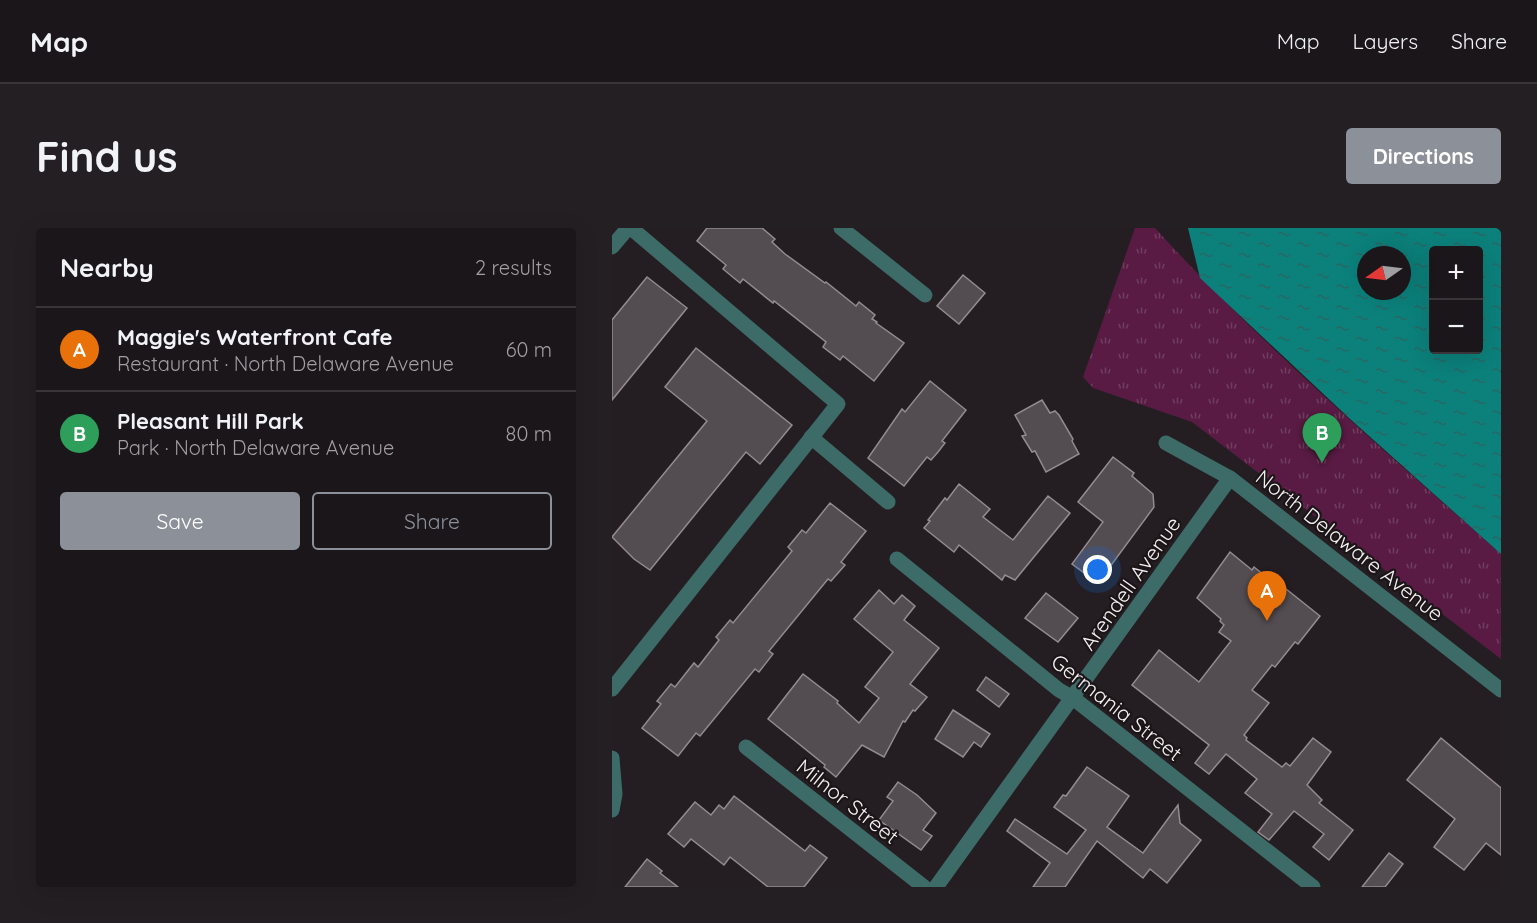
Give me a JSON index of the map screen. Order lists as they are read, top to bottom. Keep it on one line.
{"streets":{"street":["North Delaware Avenue","Arendell Avenue","Germania Street","Milnor Street"]},"crossings":[["North Delaware Avenue","Arendell Avenue"],["Arendell Avenue","Germania Street"]],"north":"left","page":{"header":"Map","nav":["Map","Layers","Share"],"buttons":["Directions",["Save","Share"]],"title":"Find us","heading":["Nearby","2 results"],"map_buttons":["+","−"],"list":[{"mark":"A","name":"Maggie's Waterfront Cafe","note":"Restaurant · North Delaware Avenue","value":"60 m"},{"mark":"B","name":"Pleasant Hill Park","note":"Park · North Delaware Avenue","value":"80 m"}],"pins":["B","A"]}}
